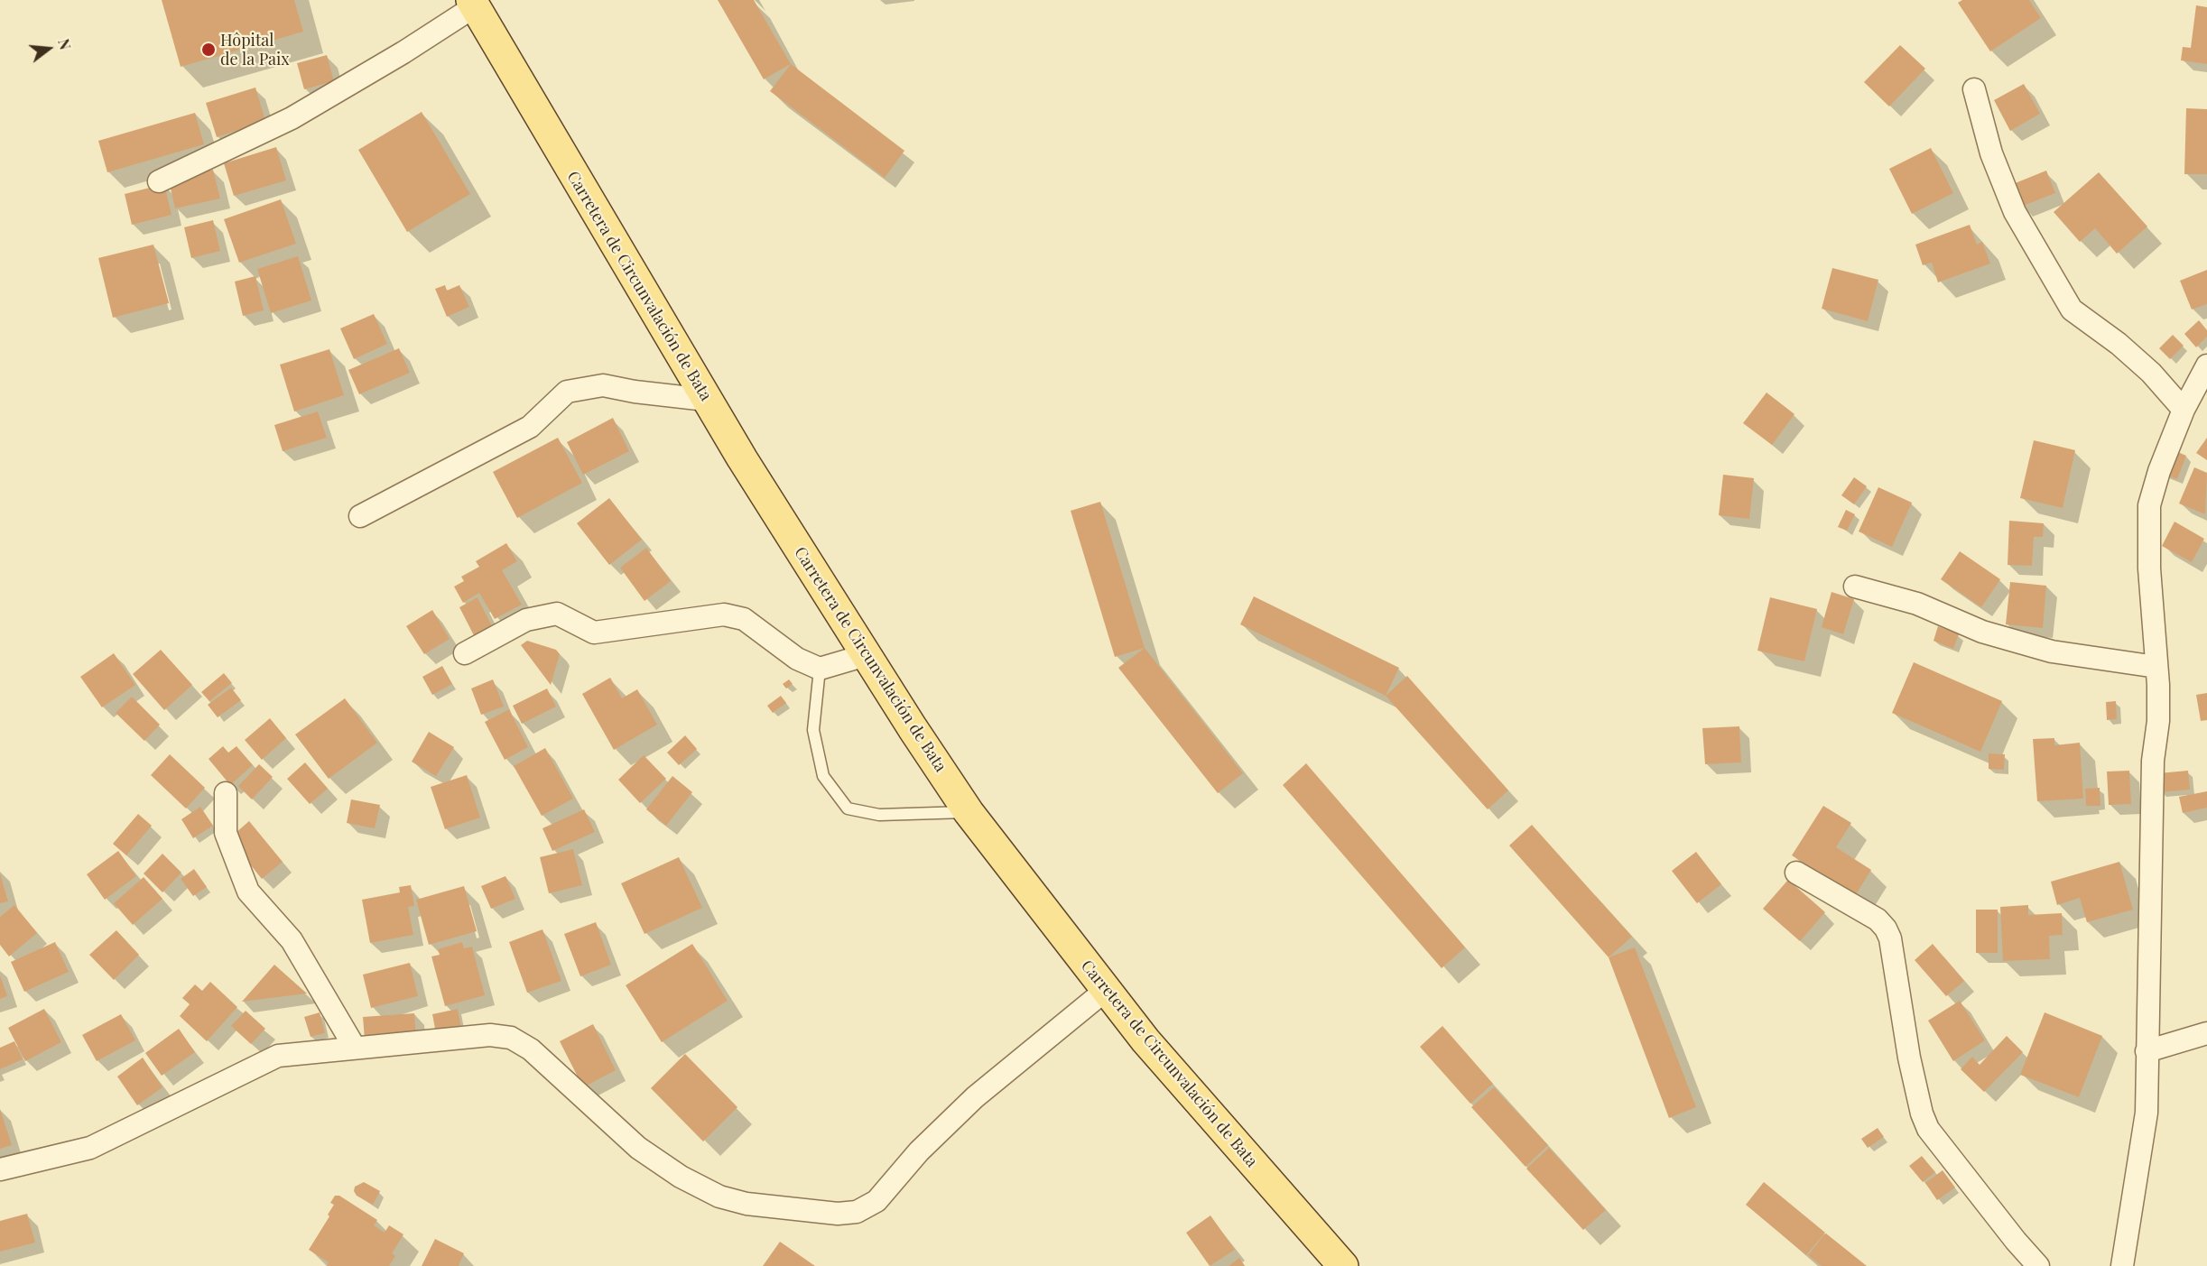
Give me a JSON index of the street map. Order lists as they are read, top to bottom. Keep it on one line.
{"streets":{"main road":["Carretera de Circunvalación de Bata"]},"places":["Hôpital de la Paix"],"north":"right"}
